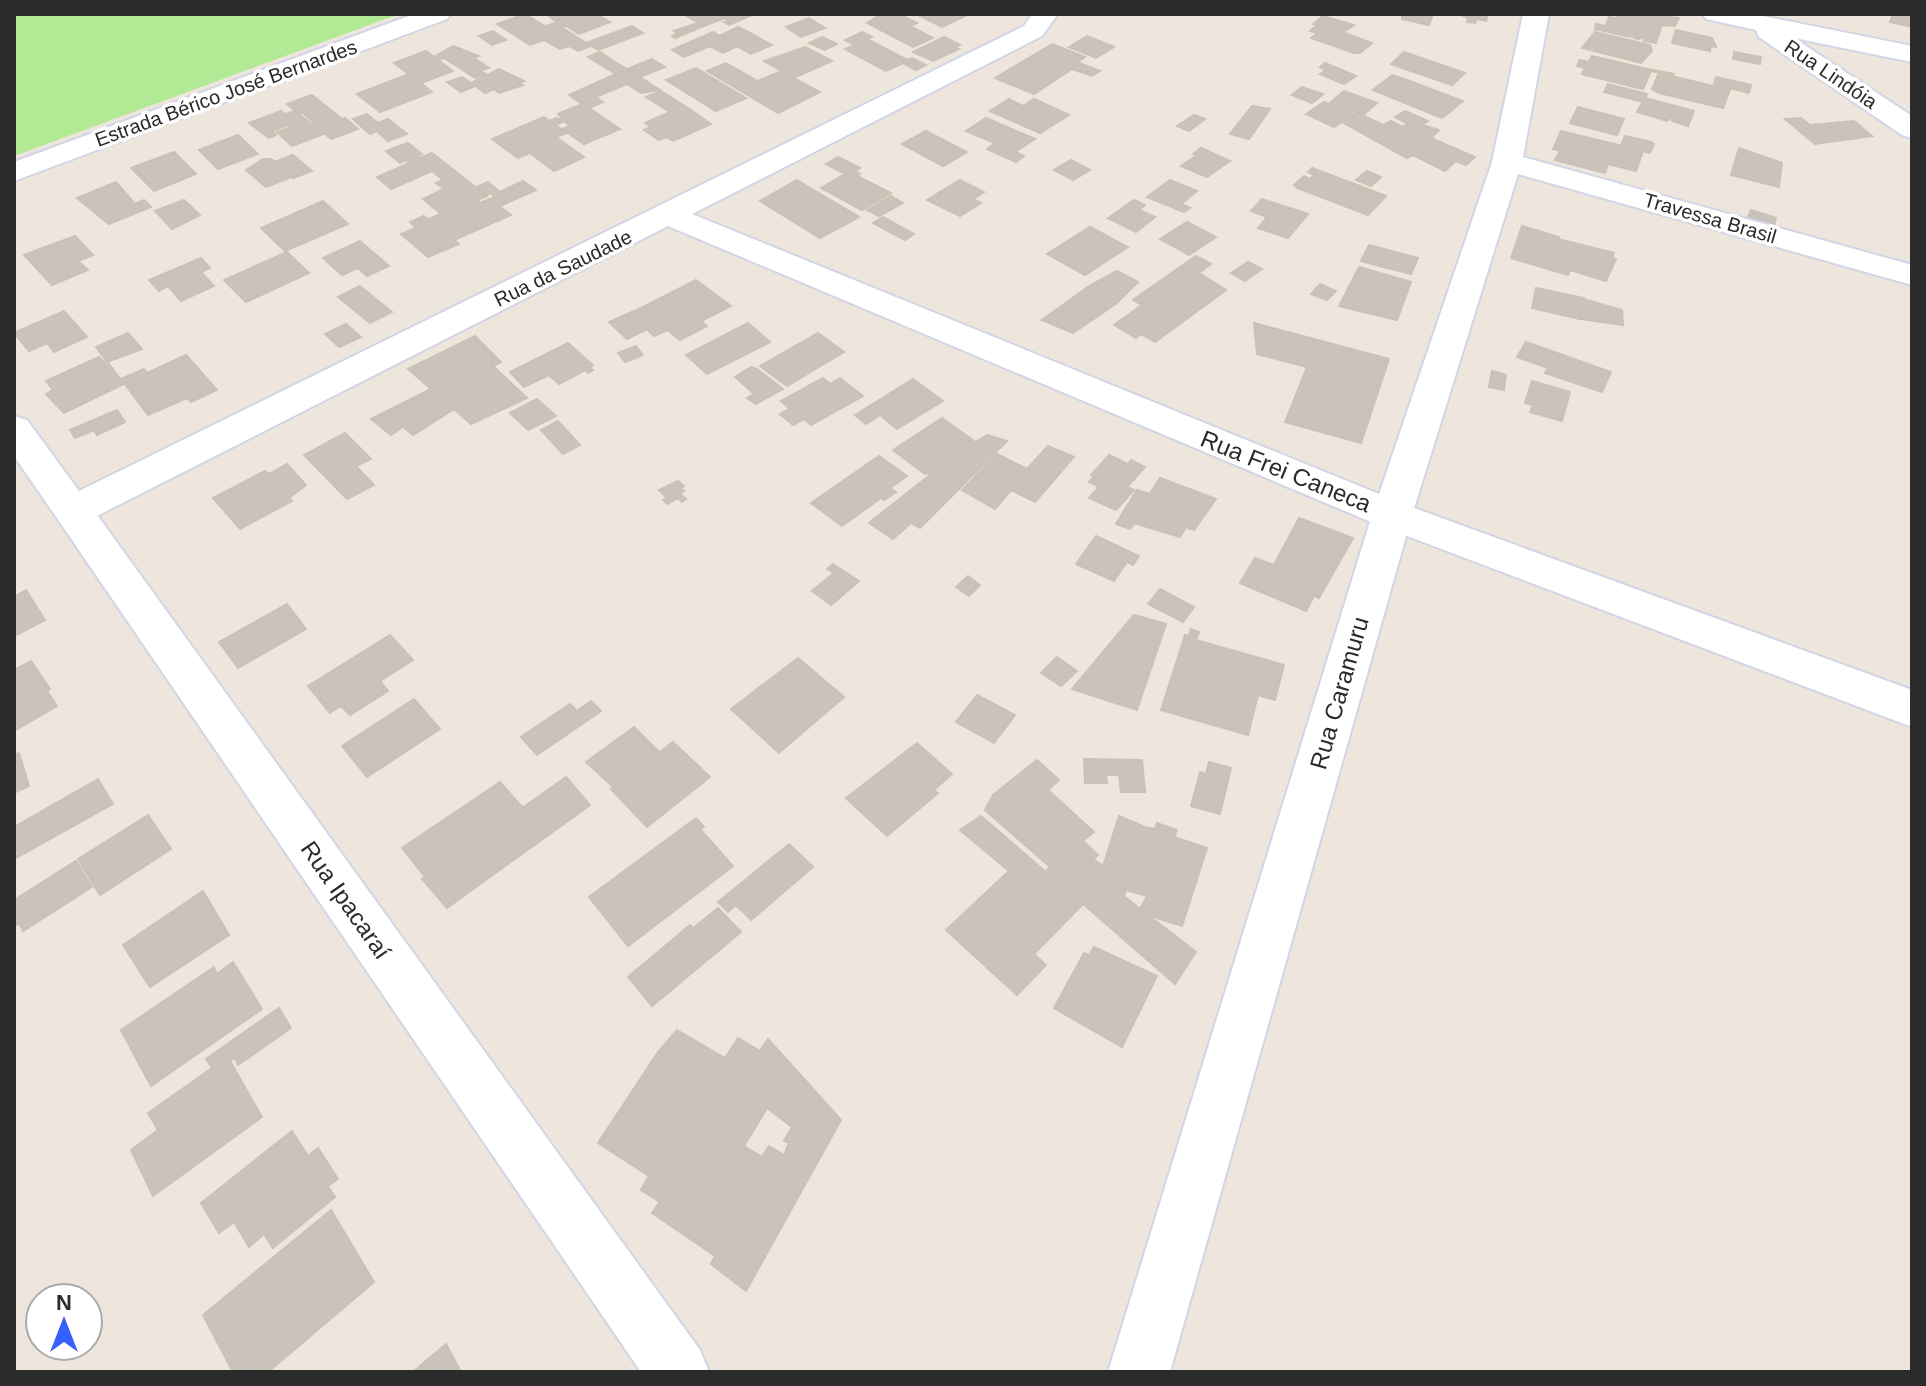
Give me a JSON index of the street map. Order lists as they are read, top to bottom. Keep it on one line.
{"streets":{"street":["Rua Lindóia","Estrada Bérico José Bernardes","Travessa Brasil","Rua da Saudade","Rua Frei Caneca","Rua Caramuru","Rua Ipacaraí"]},"crossings":[["Travessa Brasil","Rua Caramuru"],["Rua da Saudade","Rua Frei Caneca"],["Rua da Saudade","Rua Ipacaraí"],["Rua Frei Caneca","Rua Caramuru"]],"north":"top"}
